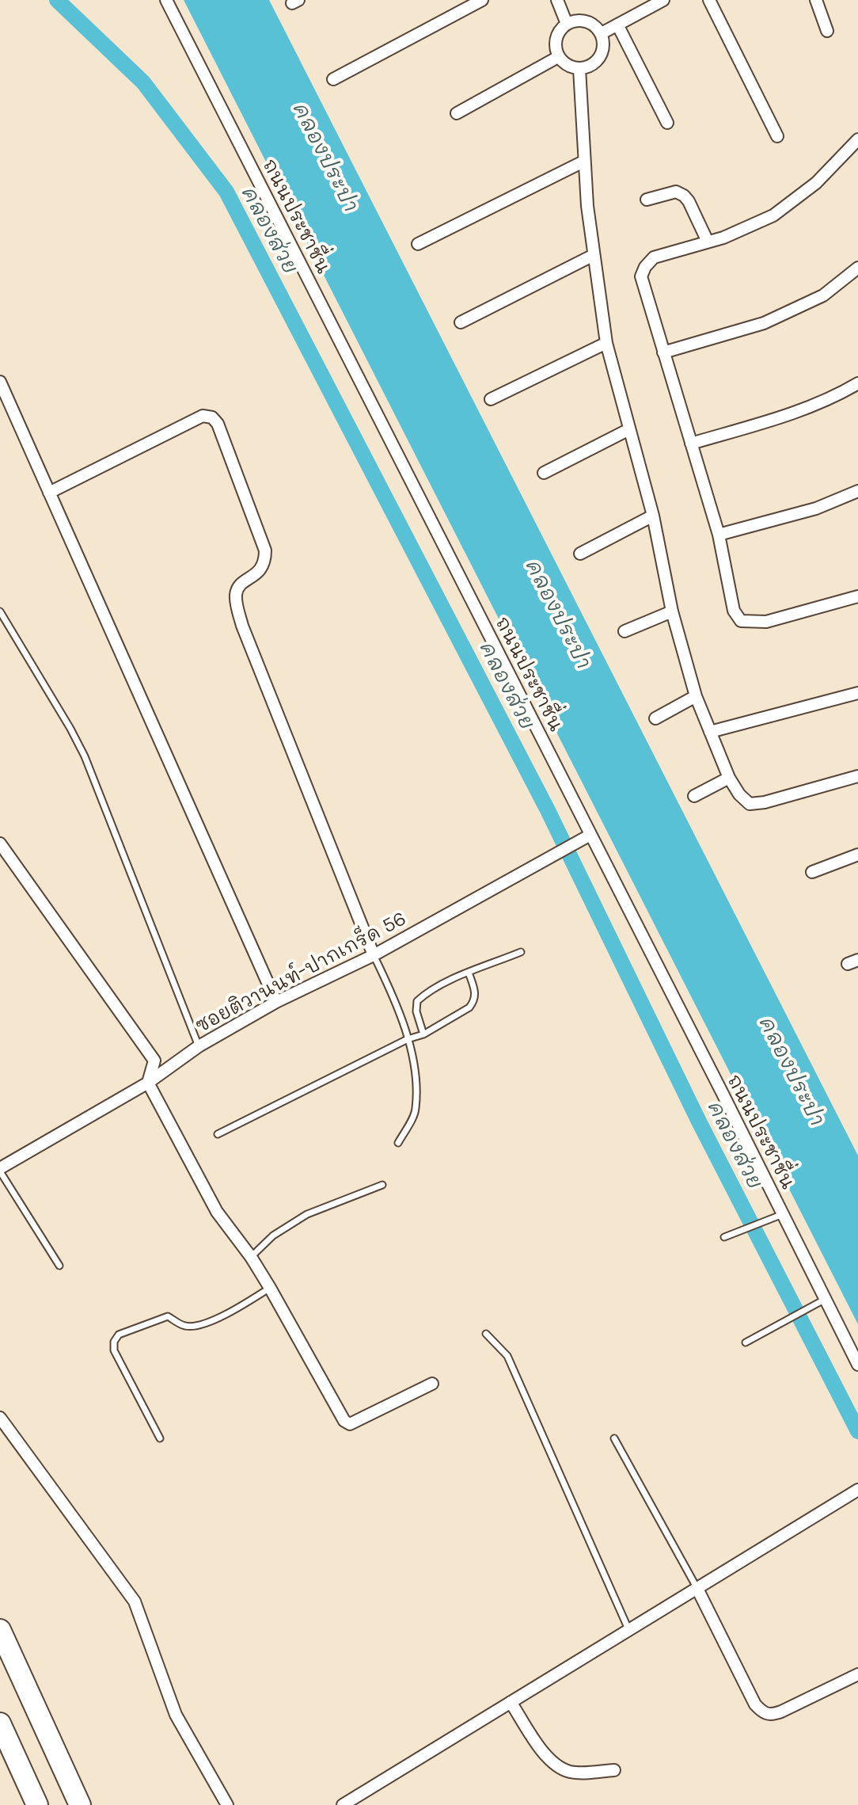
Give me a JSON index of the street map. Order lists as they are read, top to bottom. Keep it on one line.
{"streets":{"street":["ถนนประชาชื่น","ซอยติวานนท์-ปากเกร็ด 56"]},"crossings":[["ถนนประชาชื่น","ซอยติวานนท์-ปากเกร็ด 56"]],"water":["คลองประปา","คลองส่วย"]}
